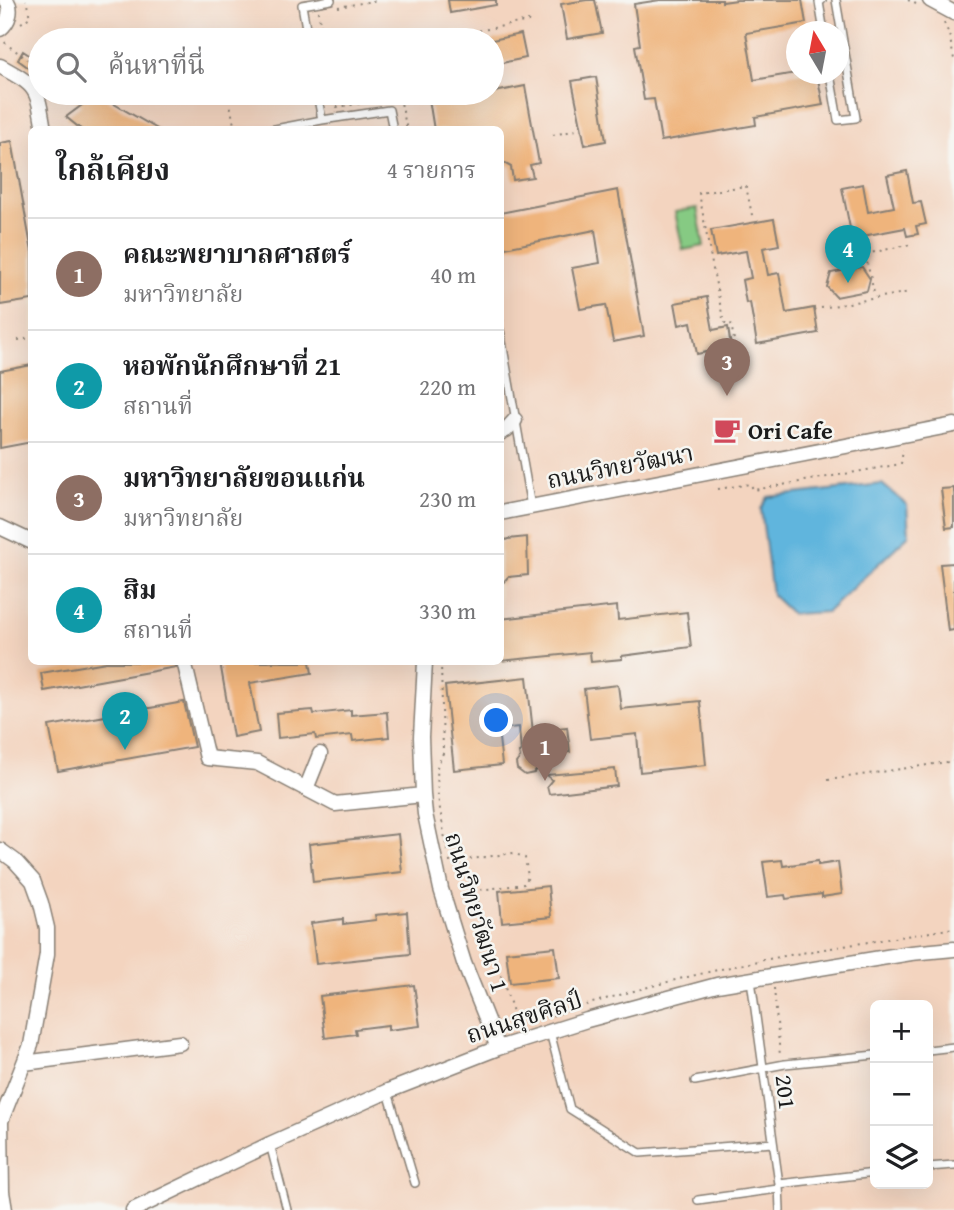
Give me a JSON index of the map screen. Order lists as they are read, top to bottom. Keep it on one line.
{"streets":{"street":["ถนนวิทยวัฒนา","ถนนวิทยวัฒนา 1","ถนนสุขศิลป์"],"lane":["201"]},"crossings":[["ถนนวิทยวัฒนา 1","ถนนสุขศิลป์"],["ถนนสุขศิลป์","201"]],"places":{"cafe":["Ori Cafe"]},"north":"top","page":{"search":"ค้นหาที่นี่","heading":["ใกล้เคียง","4 รายการ"],"list":[{"mark":"1","name":"คณะพยาบาลศาสตร์","note":"มหาวิทยาลัย","value":"40 m"},{"mark":"2","name":"หอพักนักศึกษาที่ 21","note":"สถานที่","value":"220 m"},{"mark":"3","name":"มหาวิทยาลัยขอนแก่น","note":"มหาวิทยาลัย","value":"230 m"},{"mark":"4","name":"สิม","note":"สถานที่","value":"330 m"}],"pins":["4","3","2","1"],"map_buttons":["+","−"]}}
